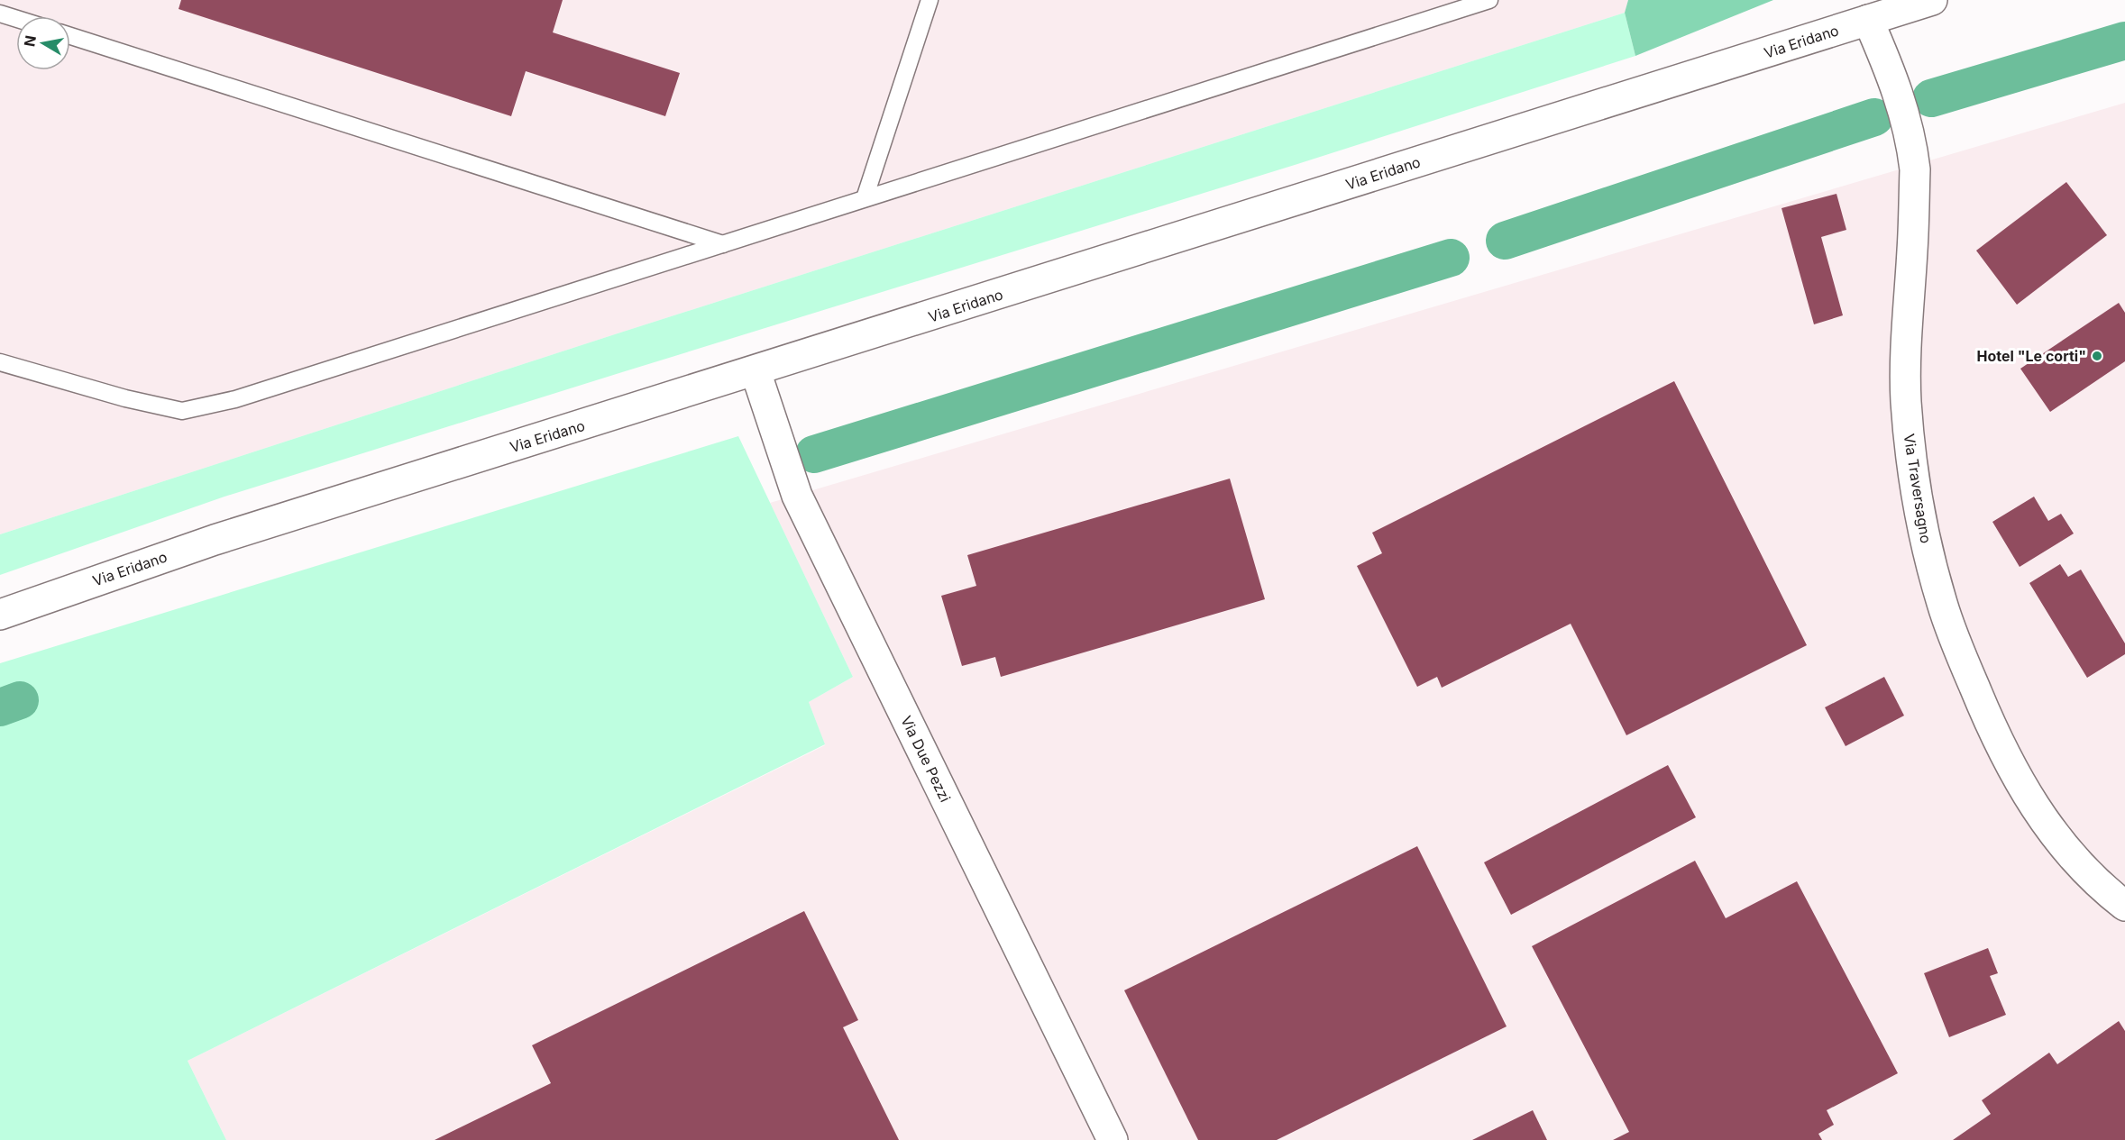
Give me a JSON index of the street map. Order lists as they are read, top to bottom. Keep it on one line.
{"streets":{"main road":["Via Eridano","Via Traversagno","Via Due Pezzi"]},"crossings":[["Via Eridano","Via Traversagno"],["Via Eridano","Via Due Pezzi"]],"places":["Hotel \"Le corti\""],"north":"left"}
